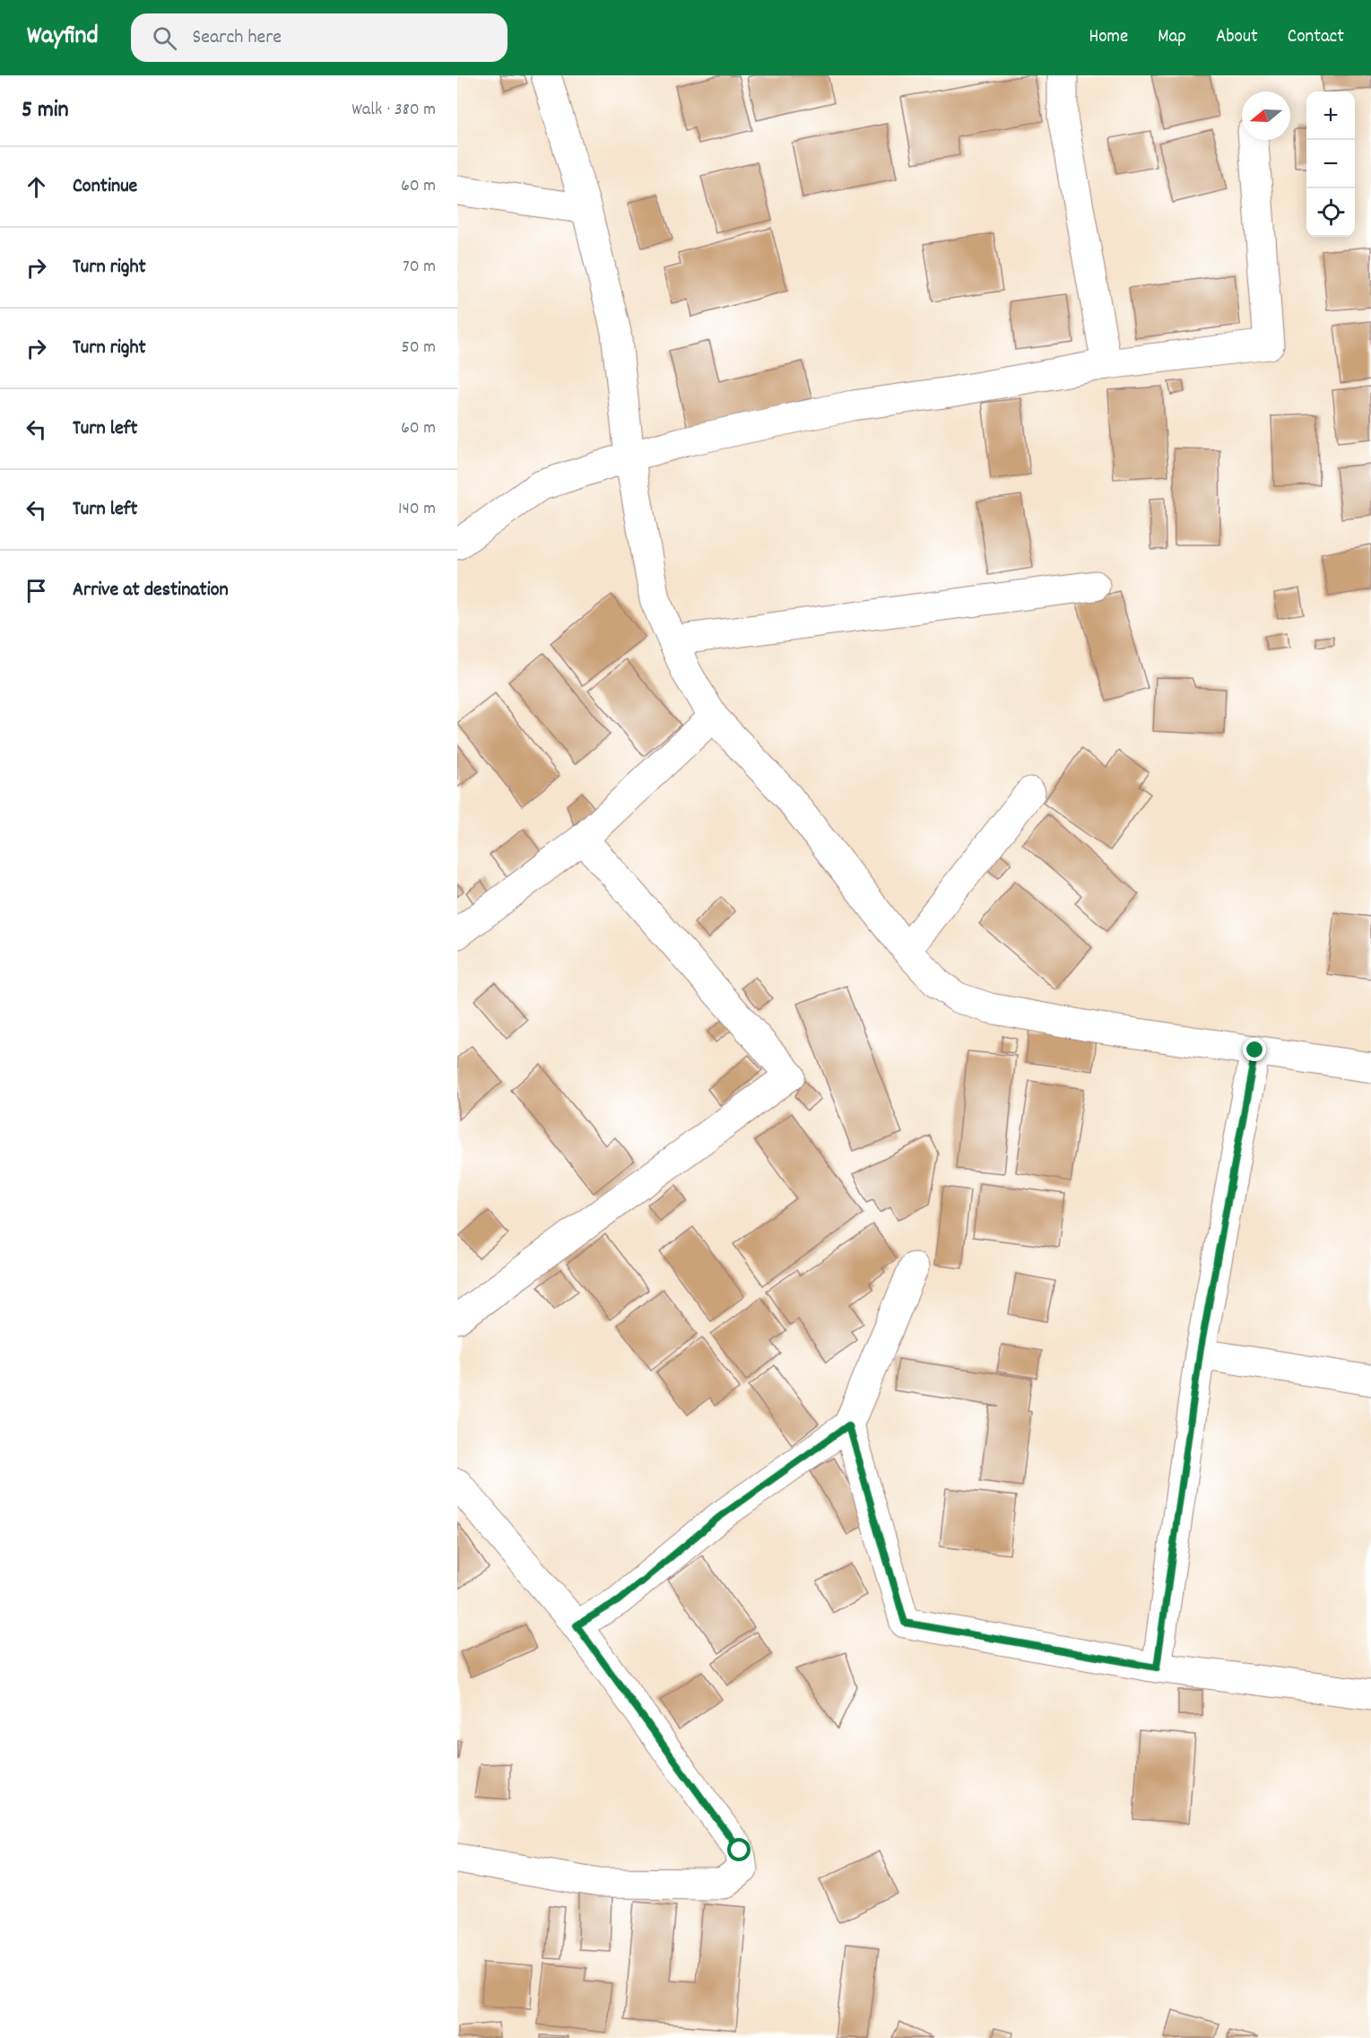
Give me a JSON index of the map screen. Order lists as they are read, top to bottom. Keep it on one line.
{"north":"left","page":{"header":"Wayfind","search":"Search here","nav":["Home","Map","About","Contact"],"heading":["5 min","Walk · 380 m"],"map_buttons":["+","−"],"list":[["Continue","60 m"],["Turn right","70 m"],["Turn right","50 m"],["Turn left","60 m"],["Turn left","140 m"],"Arrive at destination"]}}
